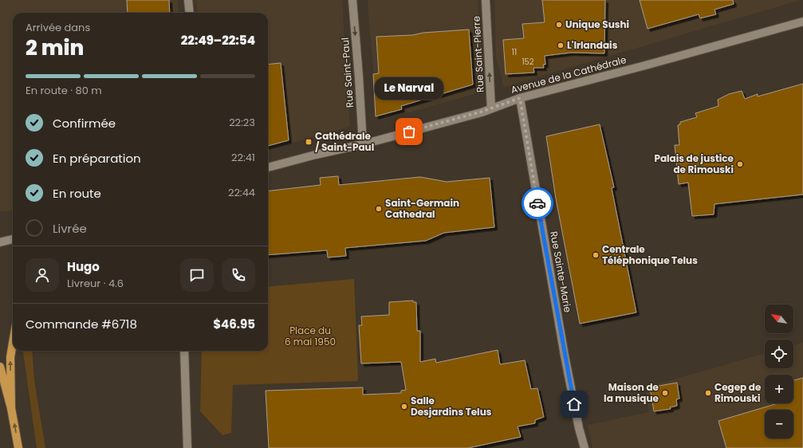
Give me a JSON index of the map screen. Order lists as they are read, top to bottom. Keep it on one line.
{"streets":{"street":["Rue Saint-Pierre","Rue Saint-Paul","Avenue de la Cathédrale","Rue Sainte-Marie"]},"crossings":[["Rue Saint-Pierre","Avenue de la Cathédrale"],["Rue Saint-Paul","Avenue de la Cathédrale"],["Avenue de la Cathédrale","Rue Sainte-Marie"]],"one_way":["Rue Saint-Pierre","Rue Saint-Paul"],"parks":["Place du 6 mai 1950"],"places":{"other":["Unique Sushi","L'Irlandais","Le Narval","Palais de justice de Rimouski","Saint-Germain Cathedral","Centrale Téléphonique Telus","Maison de la musique","Cegep de Rimouski","Salle Desjardins Telus"],"transit":["Cathédrale / Saint-Paul"]},"house_numbers":["11","152"],"north":"top left","page":{"heading":["2 min","Arrivée dans","22:49–22:54"],"panel":["Hugo","Livreur · 4.6","Commande #6718","$46.95"],"bar":"En route · 80 m","bubble":"Le Narval","list":[["Confirmée","22:23"],["En préparation","22:41"],["En route","22:44"],"Livrée"],"map_buttons":["+","−"]}}
